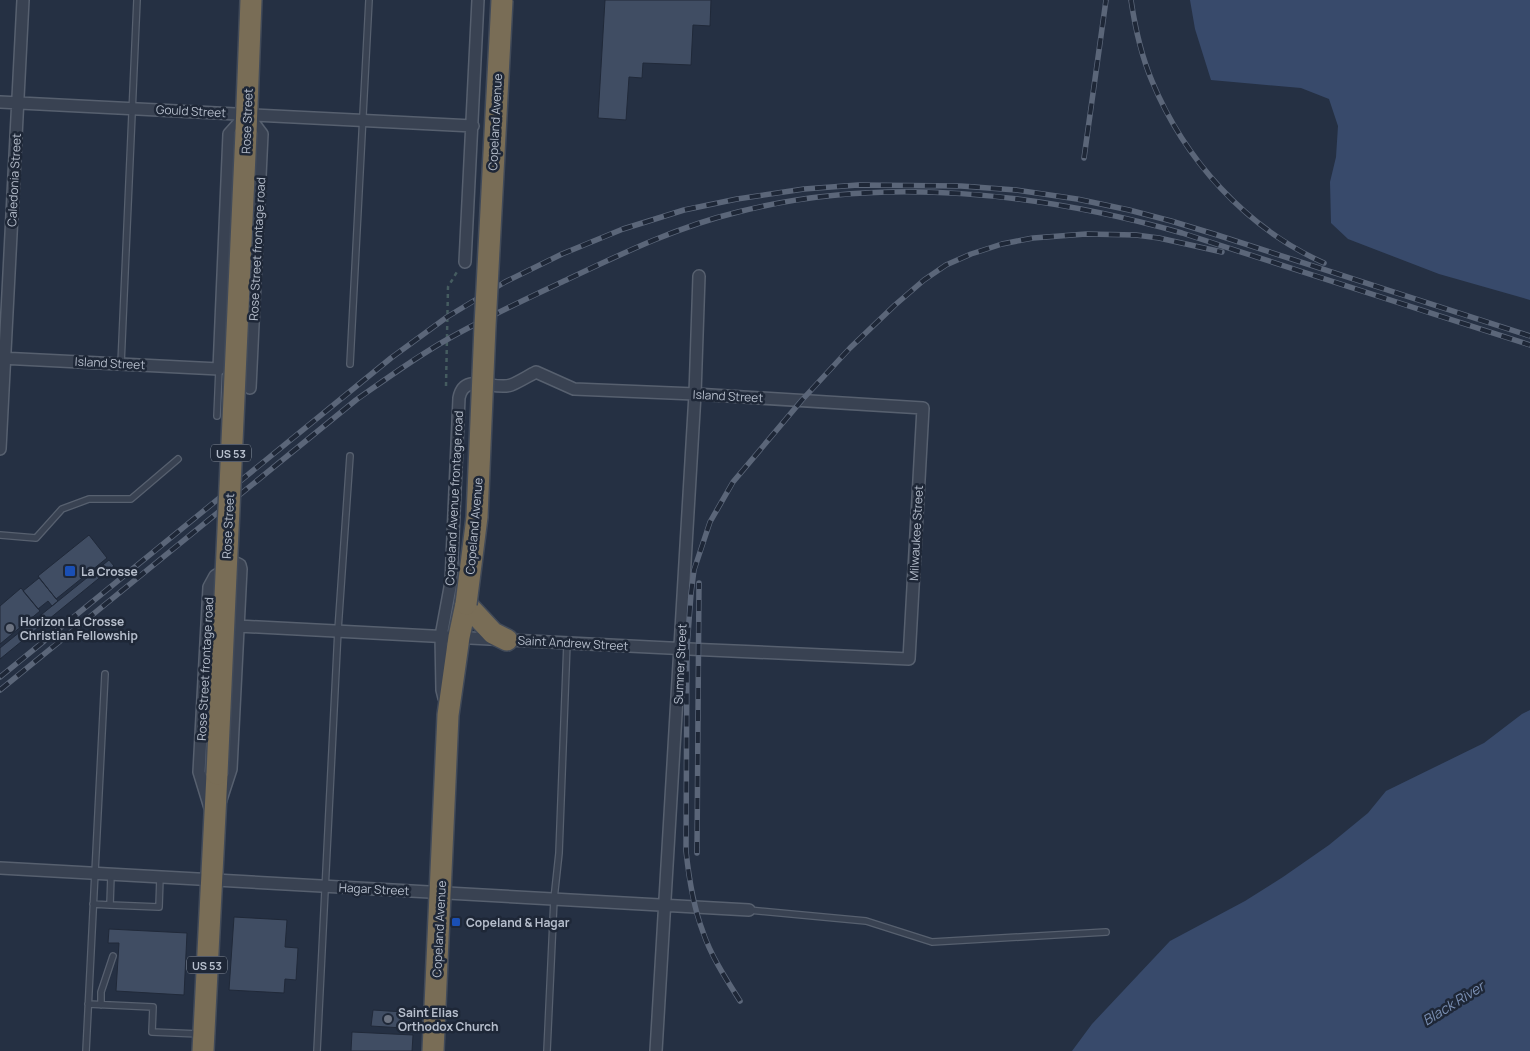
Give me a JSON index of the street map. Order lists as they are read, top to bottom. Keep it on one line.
{"streets":{"highway":["Rose Street","Copeland Avenue","US 53"],"street":["Gould Street","Caledonia Street","Rose Street frontage road","Island Street","Copeland Avenue frontage road","Milwaukee Street","Saint Andrew Street","Sumner Street","Hagar Street"]},"crossings":[["Gould Street","Rose Street"],["Gould Street","Caledonia Street"],["Gould Street","Rose Street frontage road"],["Rose Street","Rose Street frontage road"],["Rose Street","Hagar Street"],["Copeland Avenue","Copeland Avenue frontage road"],["Copeland Avenue","Saint Andrew Street"],["Copeland Avenue","Hagar Street"],["Caledonia Street","Island Street"],["Rose Street frontage road","Saint Andrew Street"],["Island Street","Copeland Avenue frontage road"],["Island Street","Milwaukee Street"],["Island Street","Sumner Street"],["Copeland Avenue frontage road","Saint Andrew Street"],["Milwaukee Street","Saint Andrew Street"],["Saint Andrew Street","Sumner Street"],["Sumner Street","Hagar Street"]],"water":["Black River"],"places":{"transit":["La Crosse","Copeland & Hagar"],"other":["Horizon La Crosse Christian Fellowship","Saint Elias Orthodox Church"]}}
